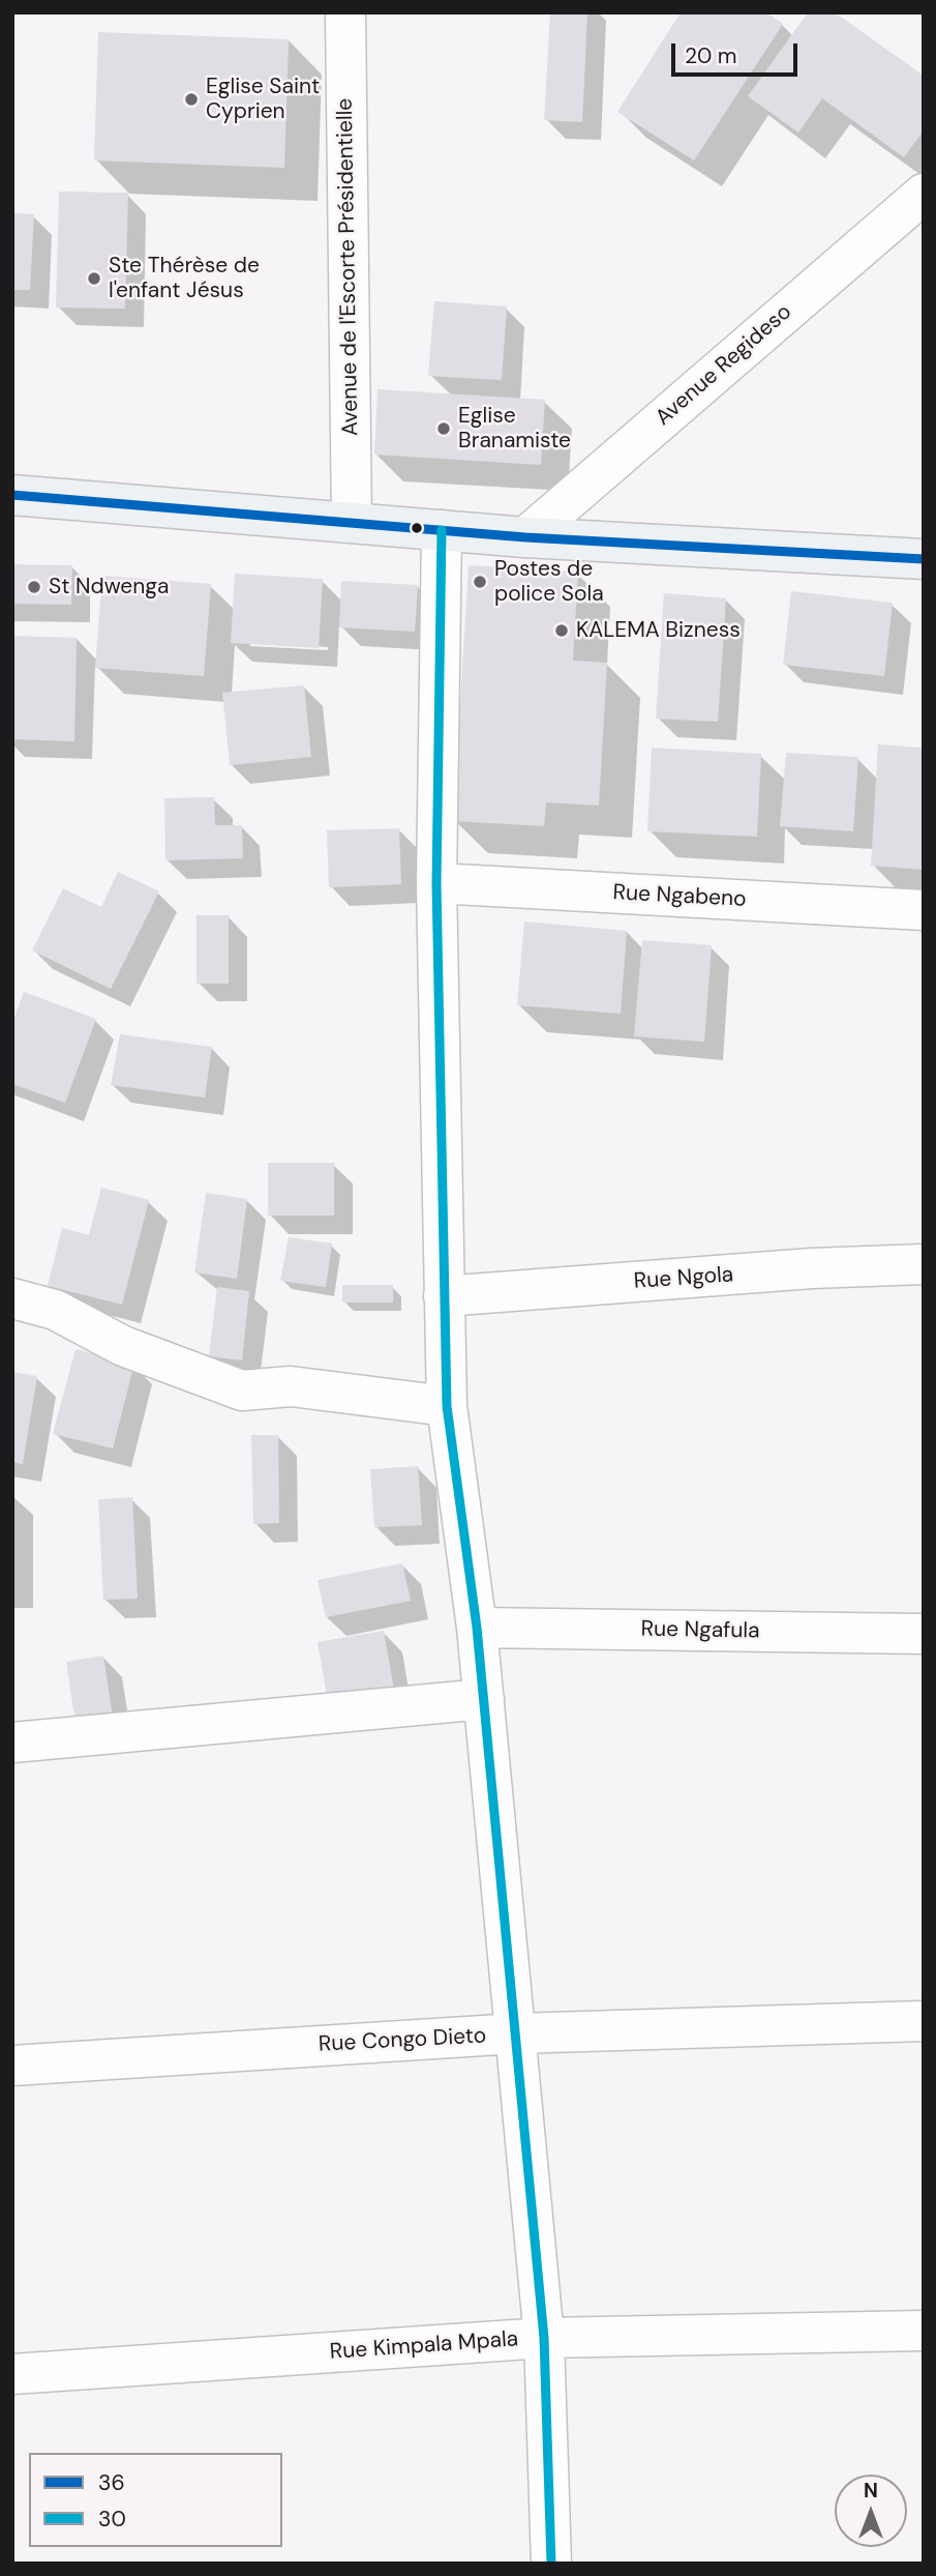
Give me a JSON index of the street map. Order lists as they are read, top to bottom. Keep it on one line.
{"streets":{"street":["Avenue de l'Escorte Présidentielle","Avenue Regideso","Rue Ngabeno","Rue Ngola","Rue Ngafula","Rue Congo Dieto","Rue Kimpala Mpala"]},"places":["Eglise Saint Cyprien","Ste Thérèse de l'enfant Jésus","Eglise Branamiste","Postes de police Sola","St Ndwenga","KALEMA Bizness"],"lines":["transit line 36","transit line 30"],"legend":["36","30"],"scale_bar":"20 m","north":"top"}
